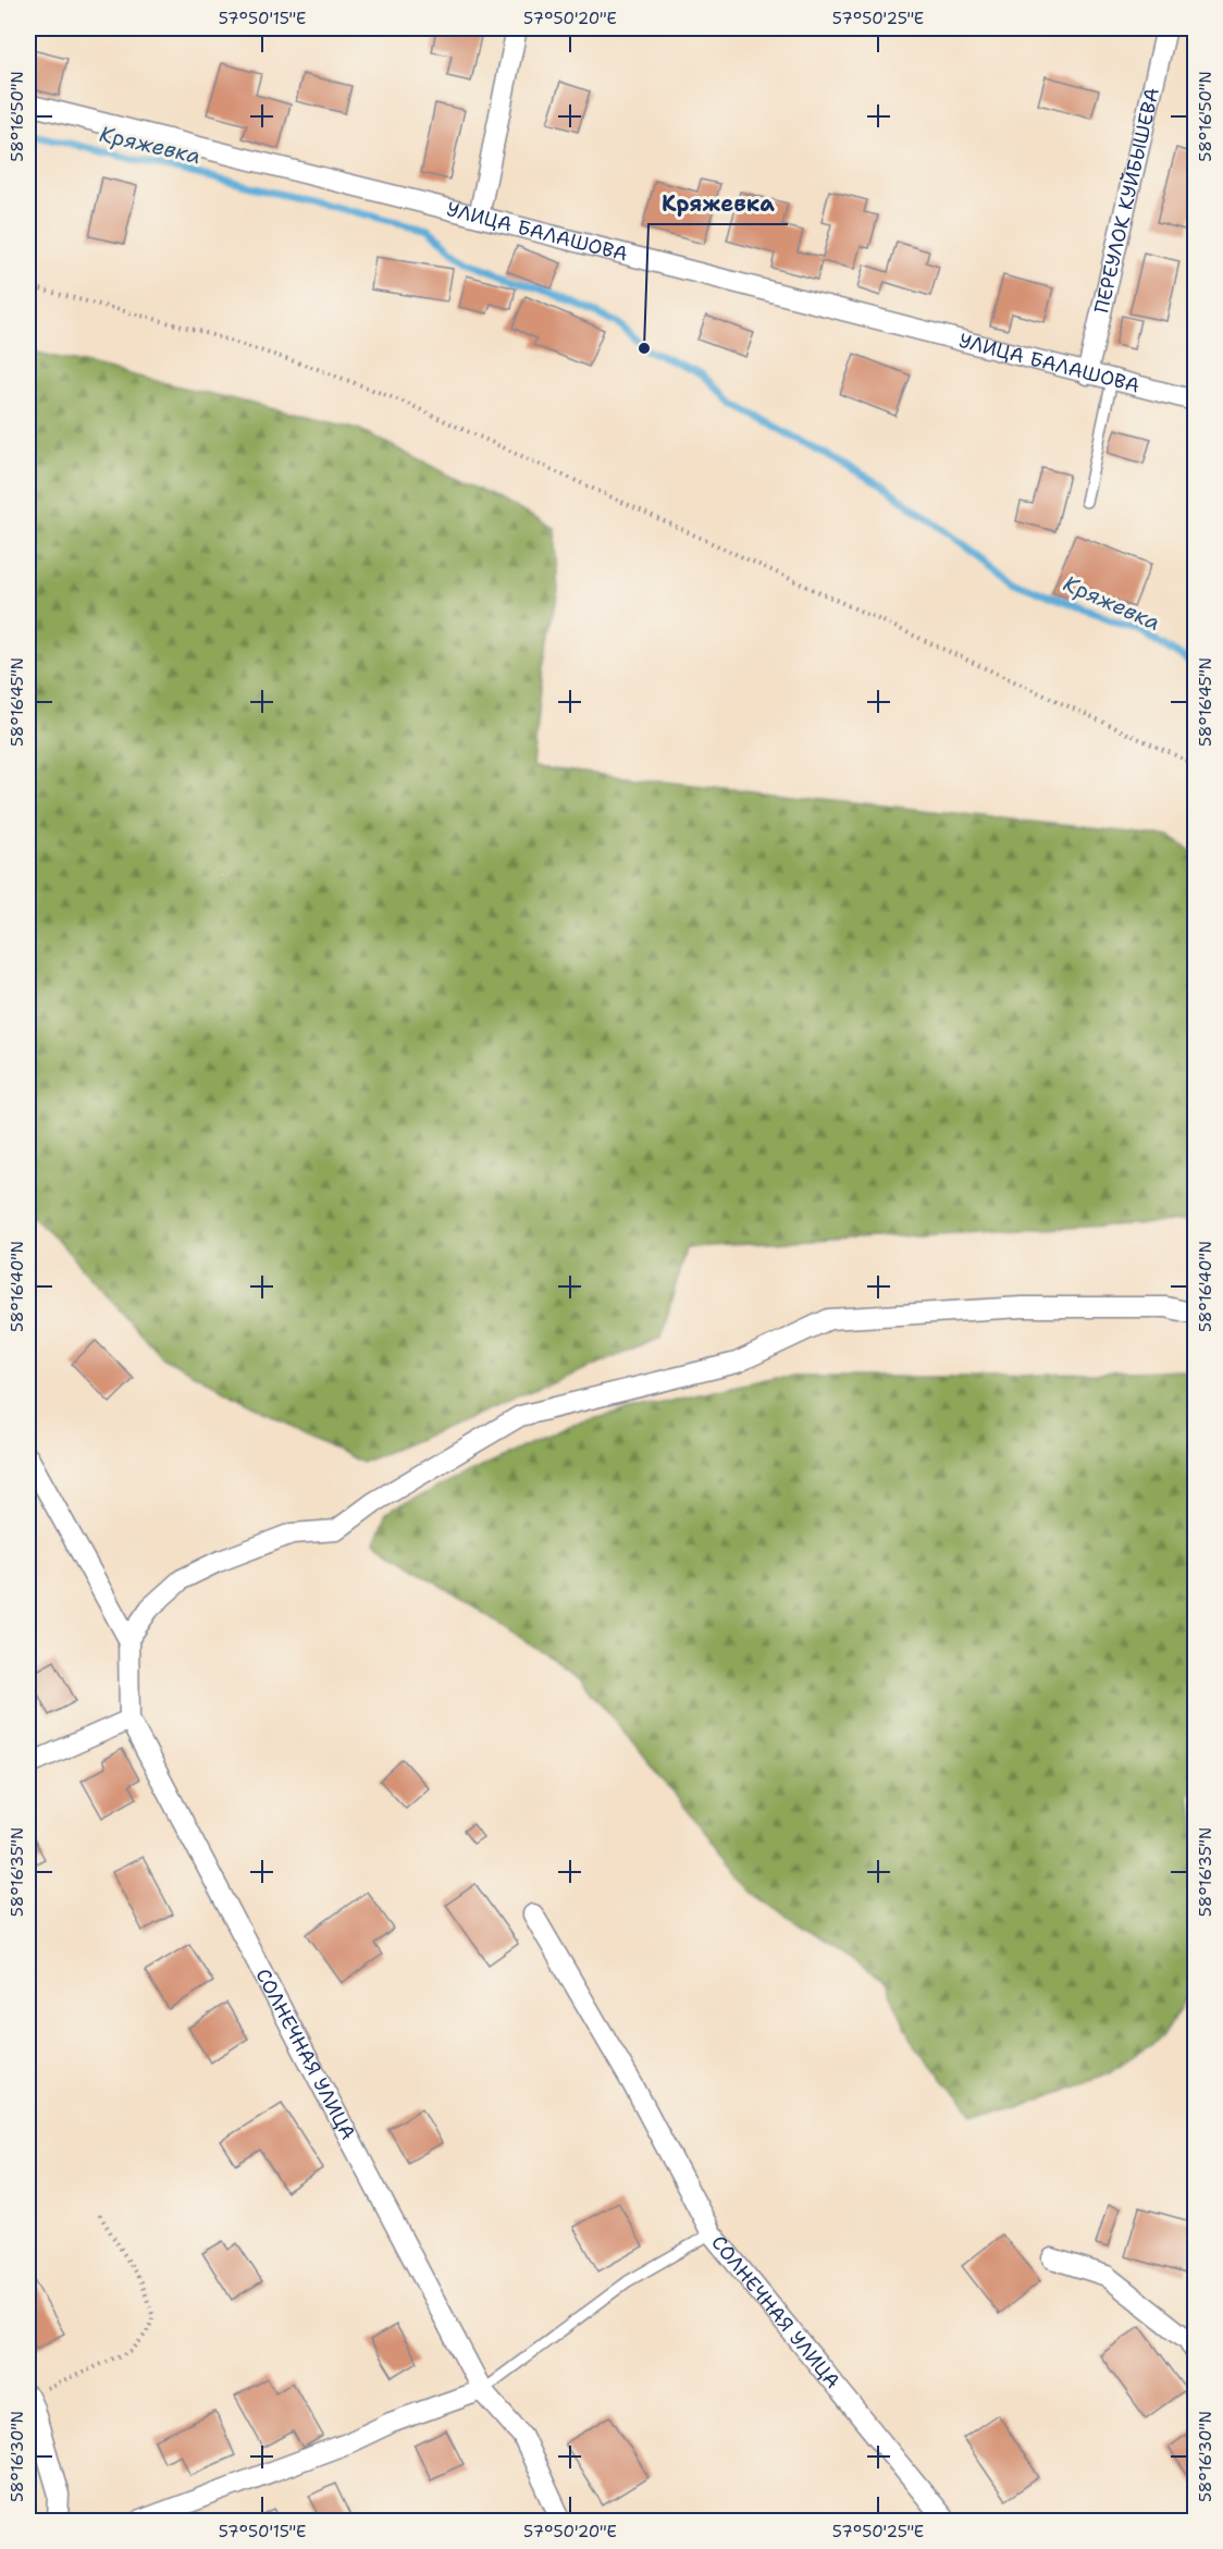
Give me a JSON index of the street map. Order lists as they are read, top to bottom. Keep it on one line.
{"streets":{"street":["ПЕРЕУЛОК КУЙБЫШЕВА","УЛИЦА БАЛАШОВА","СОЛНЕЧНАЯ УЛИЦА"]},"crossings":[["ПЕРЕУЛОК КУЙБЫШЕВА","УЛИЦА БАЛАШОВА"]],"water":["Кряжевка"],"places":["Кряжевка"],"coordinates":["57°50'15\"E","57°50'20\"E","57°50'25\"E","58°16'50\"N","58°16'45\"N","58°16'40\"N","58°16'35\"N","58°16'30\"N"]}
